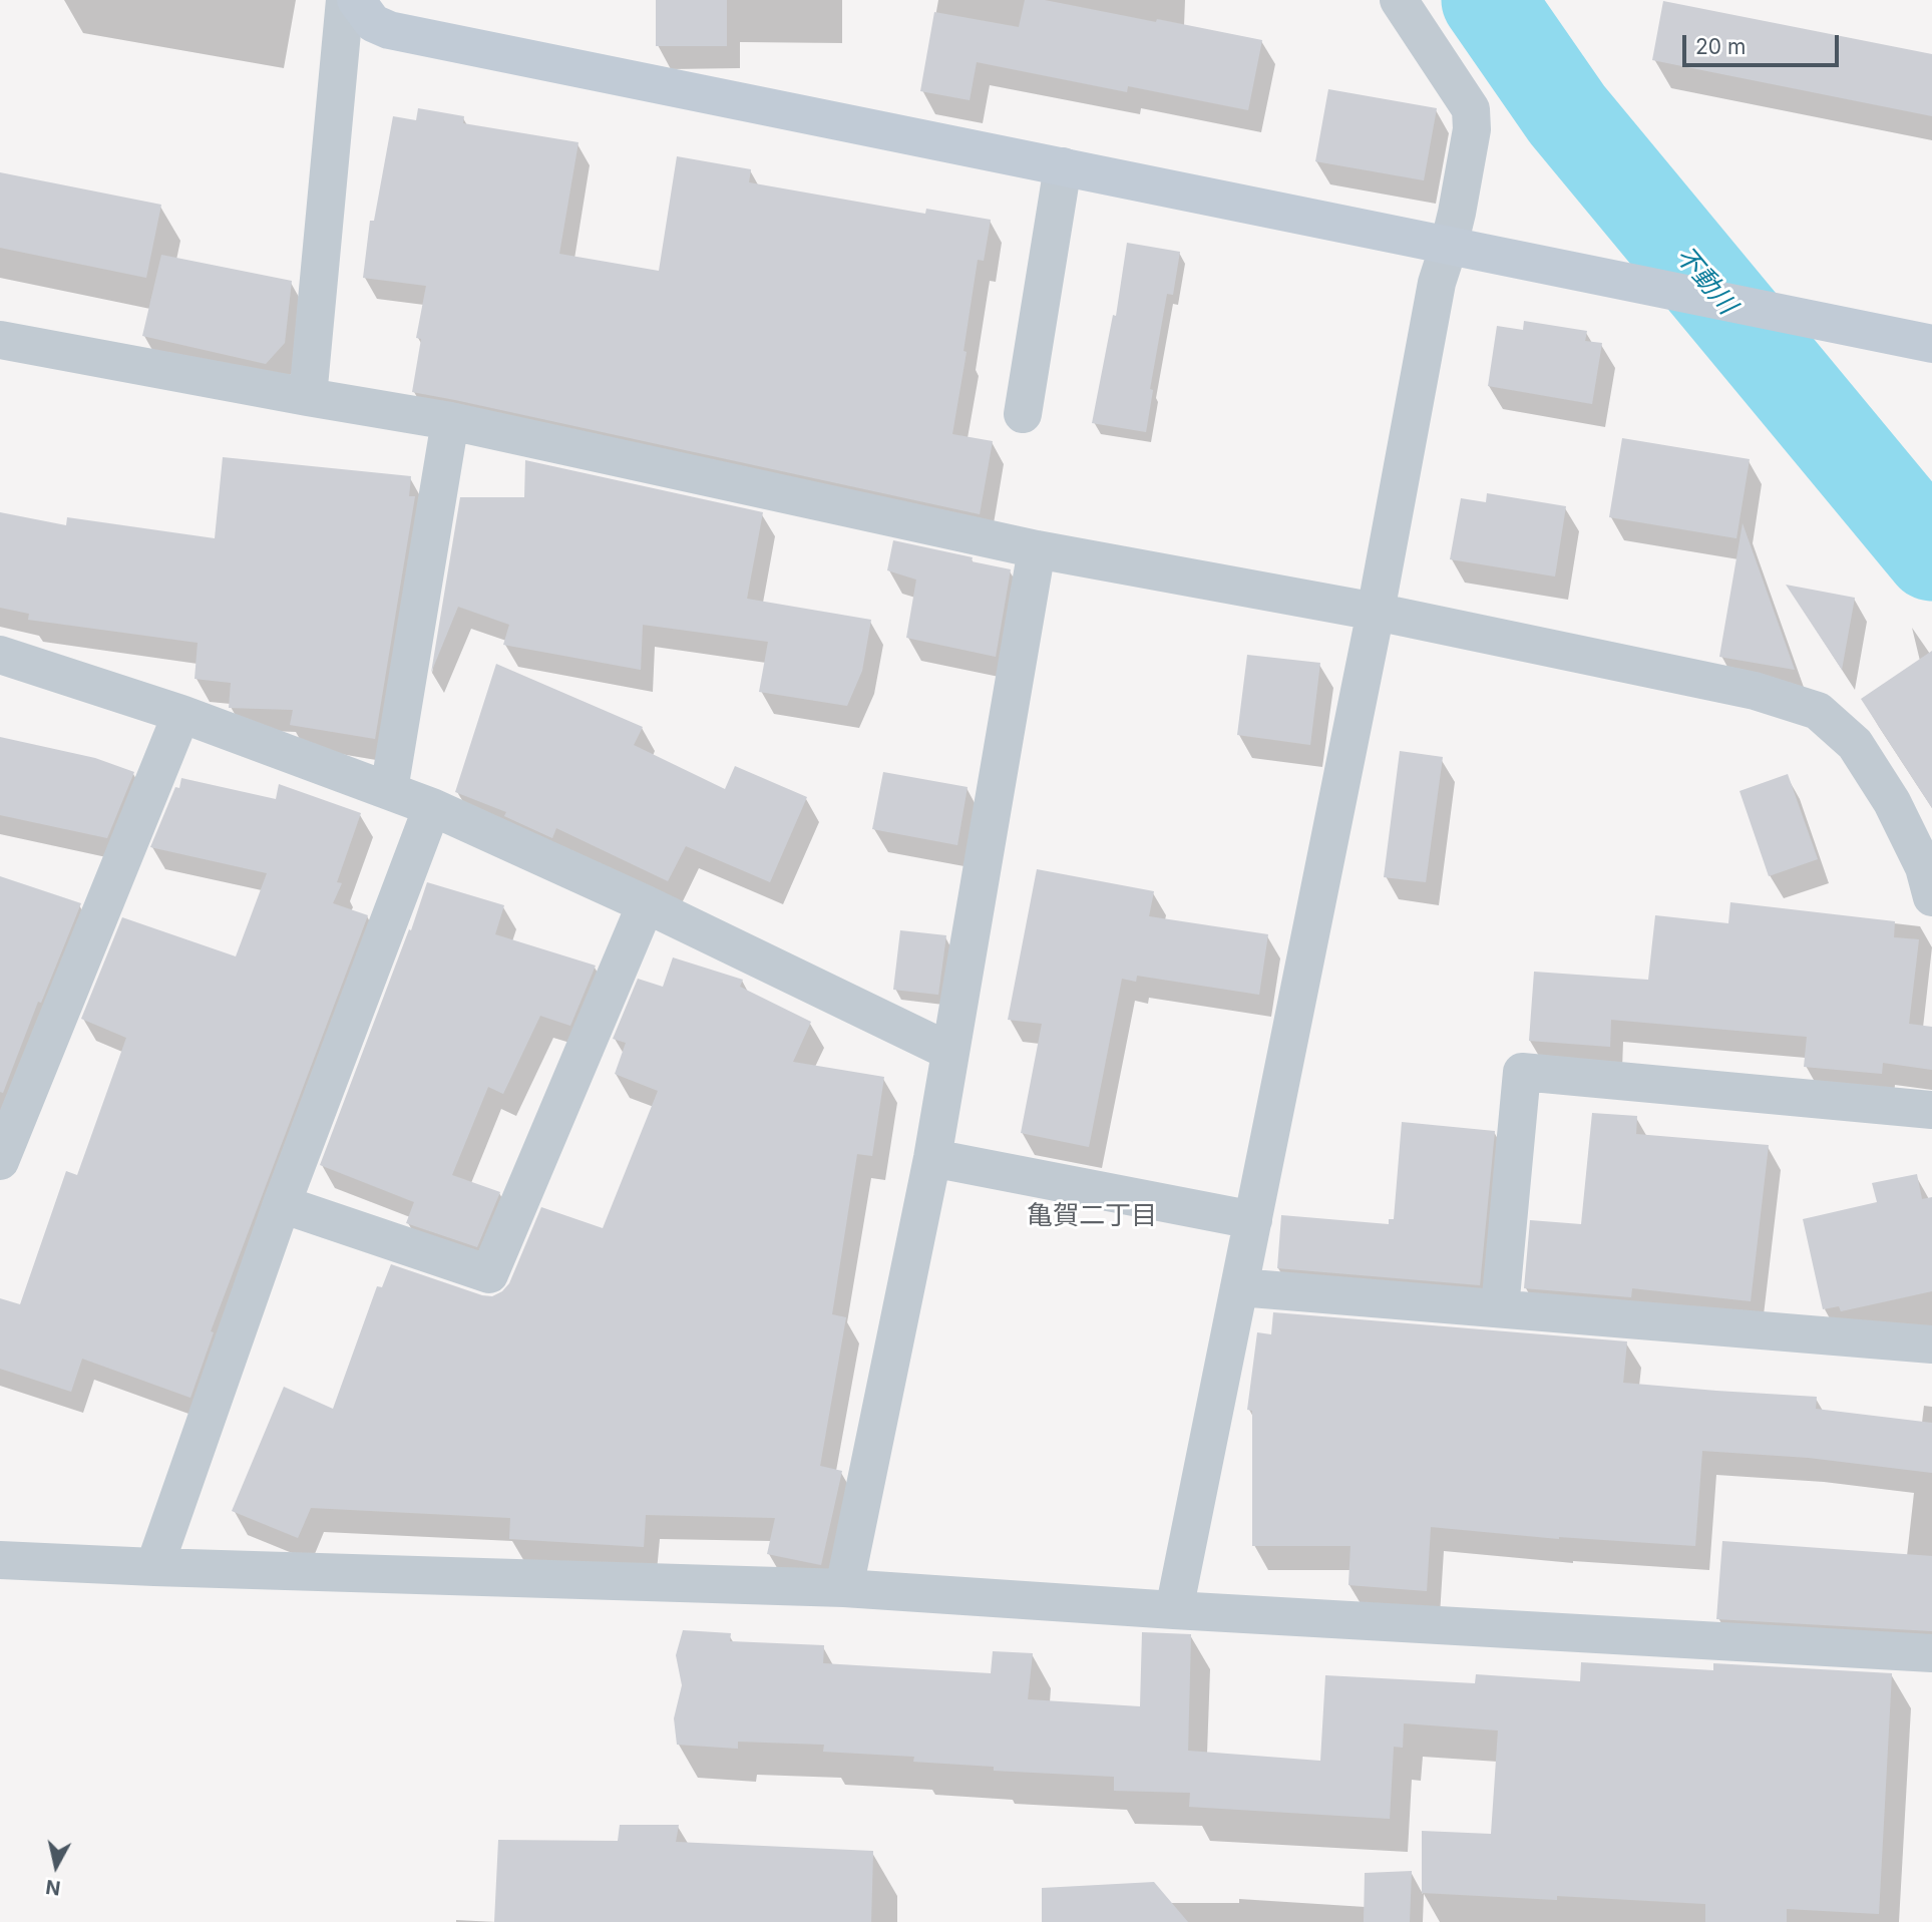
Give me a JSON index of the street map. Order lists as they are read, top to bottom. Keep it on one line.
{"districts":["亀賀二丁目"],"water":["不動川"],"scale_bar":"20 m","north":"bottom"}
